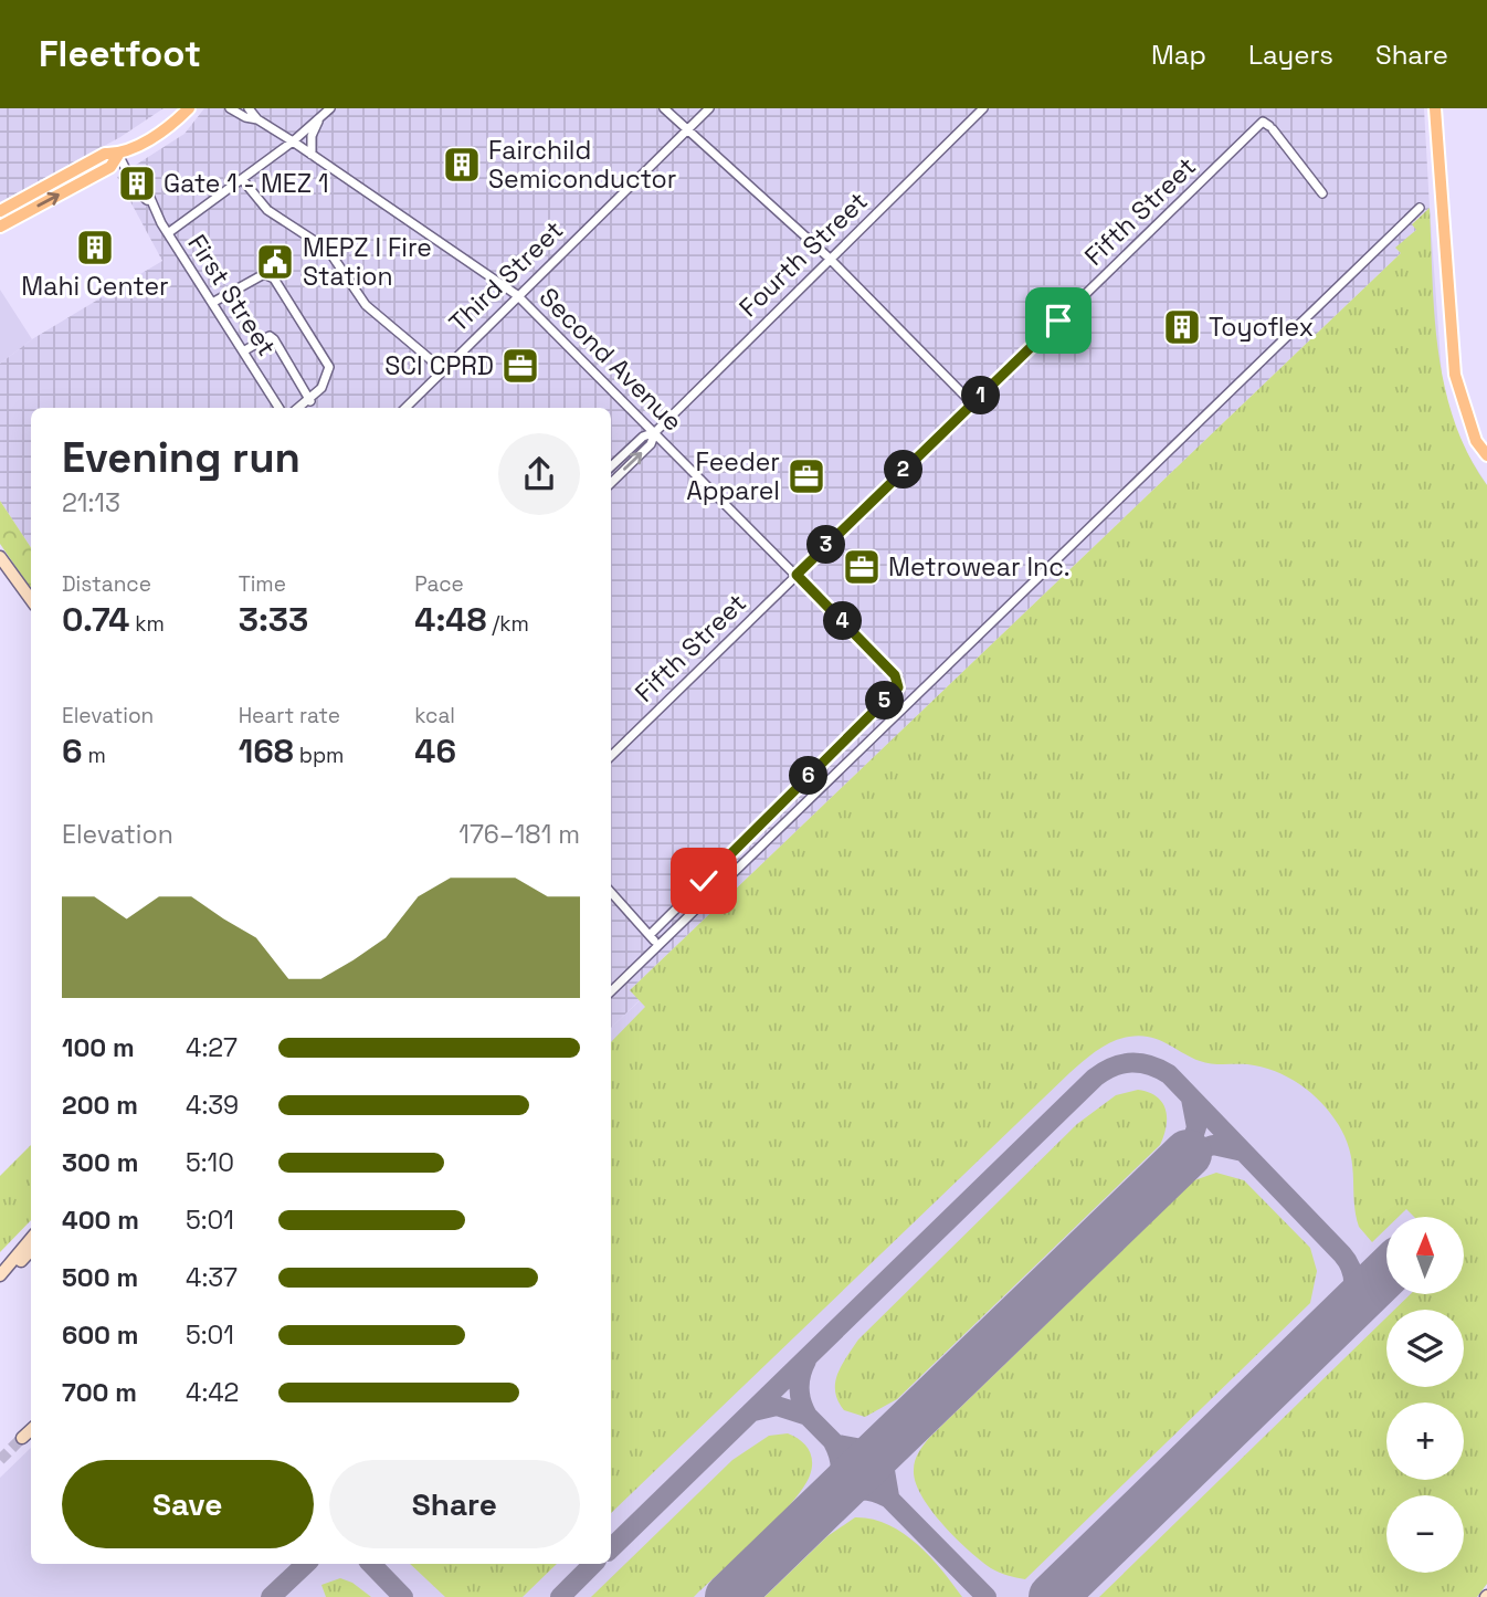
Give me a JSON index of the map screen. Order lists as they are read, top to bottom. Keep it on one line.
{"streets":{"street":["Fifth Street","Fourth Street","Third Street","First Street","Second Avenue"]},"crossings":[["Fifth Street","Second Avenue"],["Fourth Street","Second Avenue"],["Third Street","Second Avenue"]],"places":{"building":["Fairchild Semiconductor","Gate 1 - MEZ 1","Mahi Center","Toyoflex"],"public building":["MEPZ I Fire Station"],"office":["SCI CPRD","Feeder Apparel","Metrowear Inc."]},"north":"top","page":{"header":"Fleetfoot","nav":["Map","Layers","Share"],"pins":["1","2","3","4","5","6"],"heading":["Evening run","21:13"],"stats":[["Distance","0.74 km"],["Time","3:33"],["Pace","4:48 /km"],["Elevation","6 m"],["Heart rate","168 bpm"],["kcal","46"]],"chart":["Elevation","176–181 m"],"list":[{"name":"100 m","note":"4:27"},{"name":"200 m","note":"4:39"},{"name":"300 m","note":"5:10"},{"name":"400 m","note":"5:01"},{"name":"500 m","note":"4:37"},{"name":"600 m","note":"5:01"},{"name":"700 m","note":"4:42"}],"map_buttons":["+","−"],"buttons":["Save","Share"]}}
